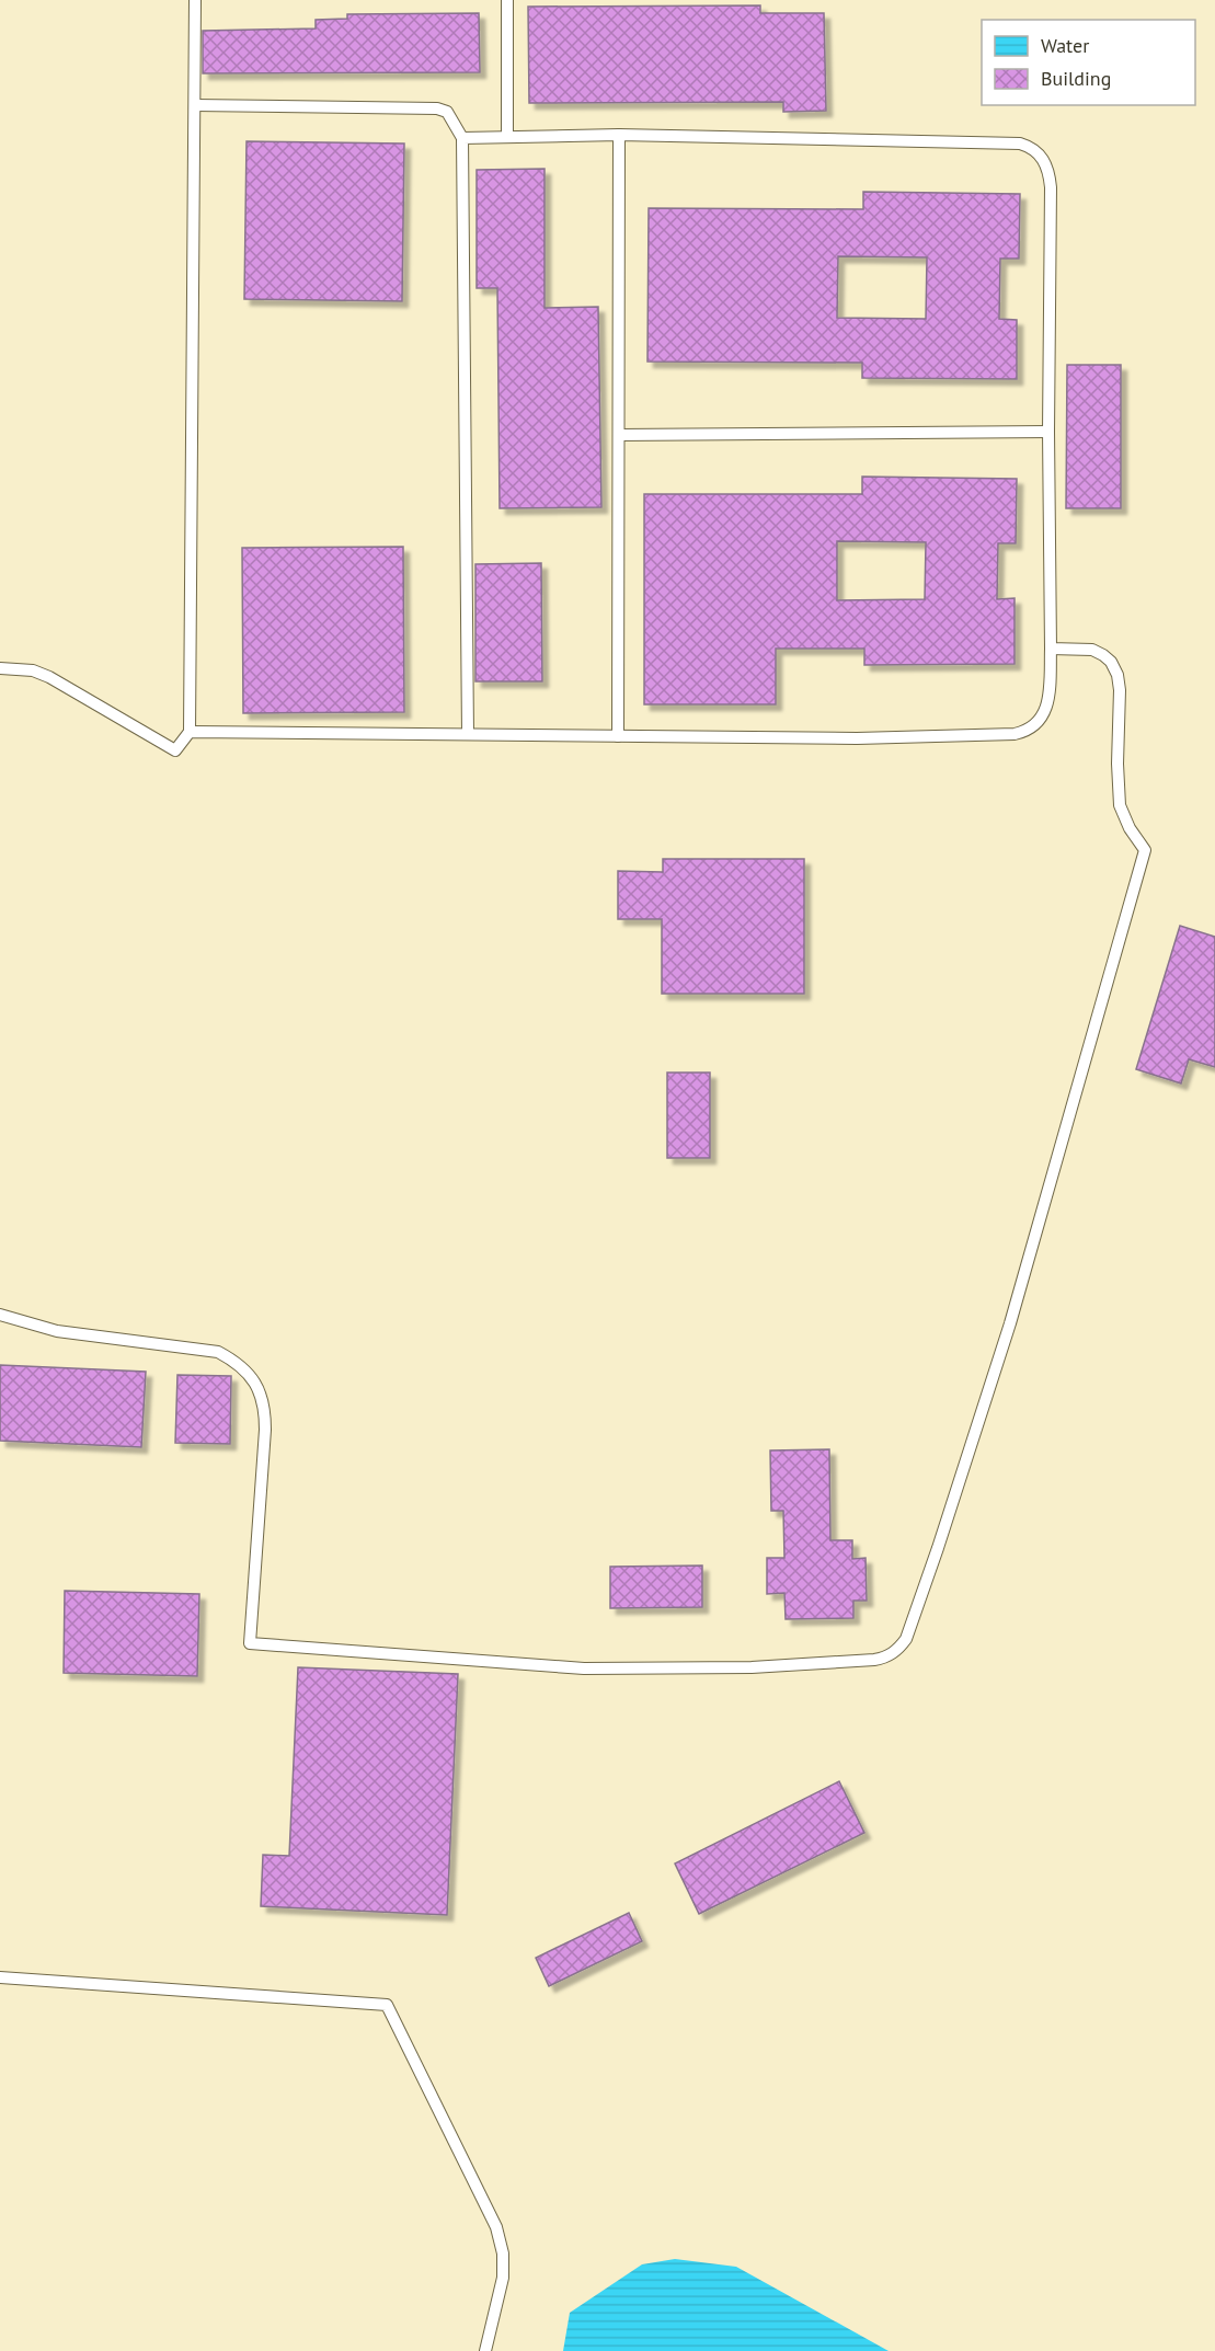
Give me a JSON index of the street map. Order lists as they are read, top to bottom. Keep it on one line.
{"legend":["Water","Building"]}
